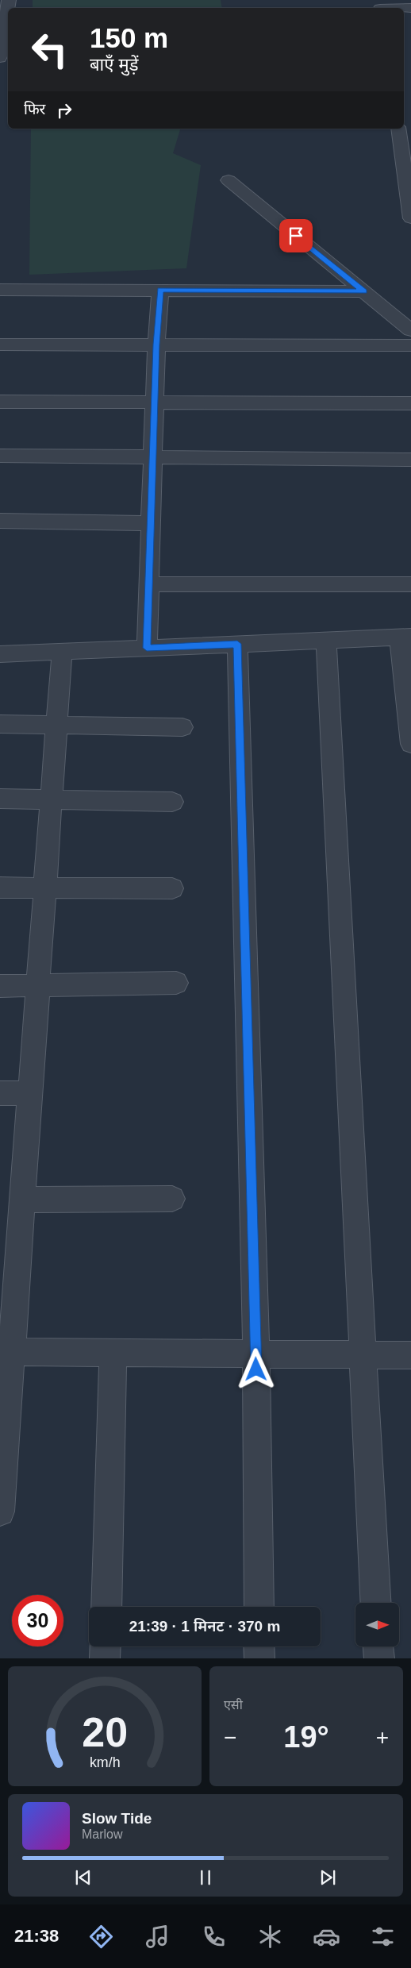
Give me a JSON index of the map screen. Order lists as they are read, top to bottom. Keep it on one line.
{"north":"right","page":{"turn":["150 m","बाएँ मुड़ें"],"then":"फिर","limit":"30","trip":"21:39 · 1 मिनट · 370 m","tile":"एसी","heat":["−","19°","+"],"song":["Slow Tide","Marlow"],"tabs":"21:38","gauge":["20","km/h"]}}
